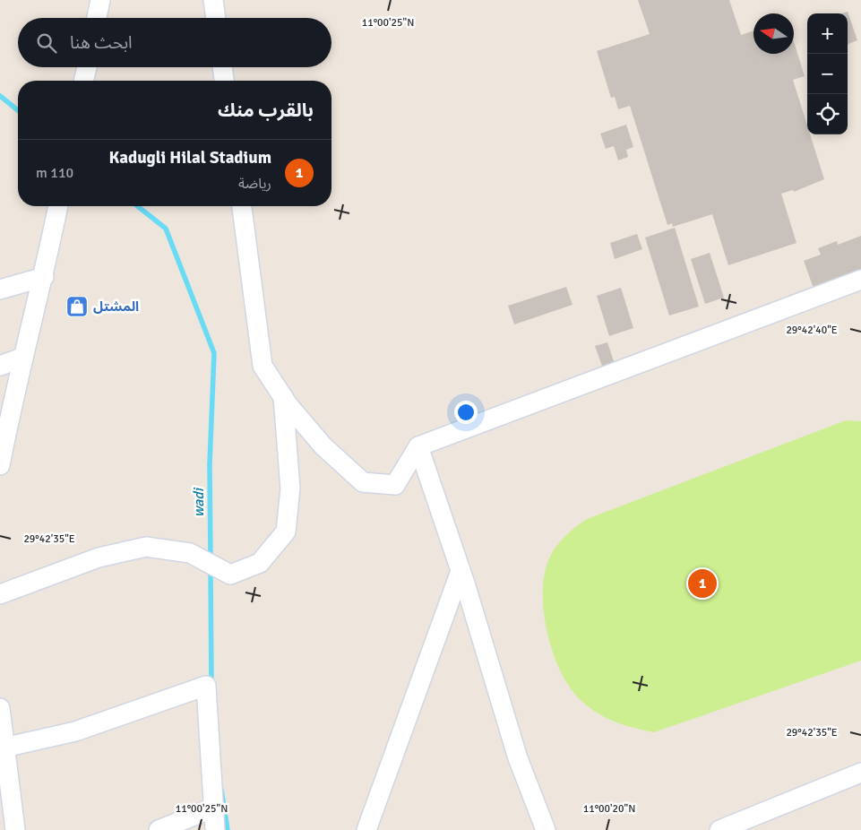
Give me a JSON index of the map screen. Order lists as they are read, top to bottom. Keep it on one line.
{"water":["wadi"],"places":{"shop":["المشتل"]},"north":"left","page":{"map_buttons":["+","−"],"search":"ابحث هنا","heading":"بالقرب منك","list":[{"mark":"1","name":"Kadugli Hilal Stadium","note":"رياضة","value":"110 m"}],"pins":"1"},"coordinates":["11°00'25\"N","29°42'40\"E","29°42'35\"E","11°00'20\"N"]}
